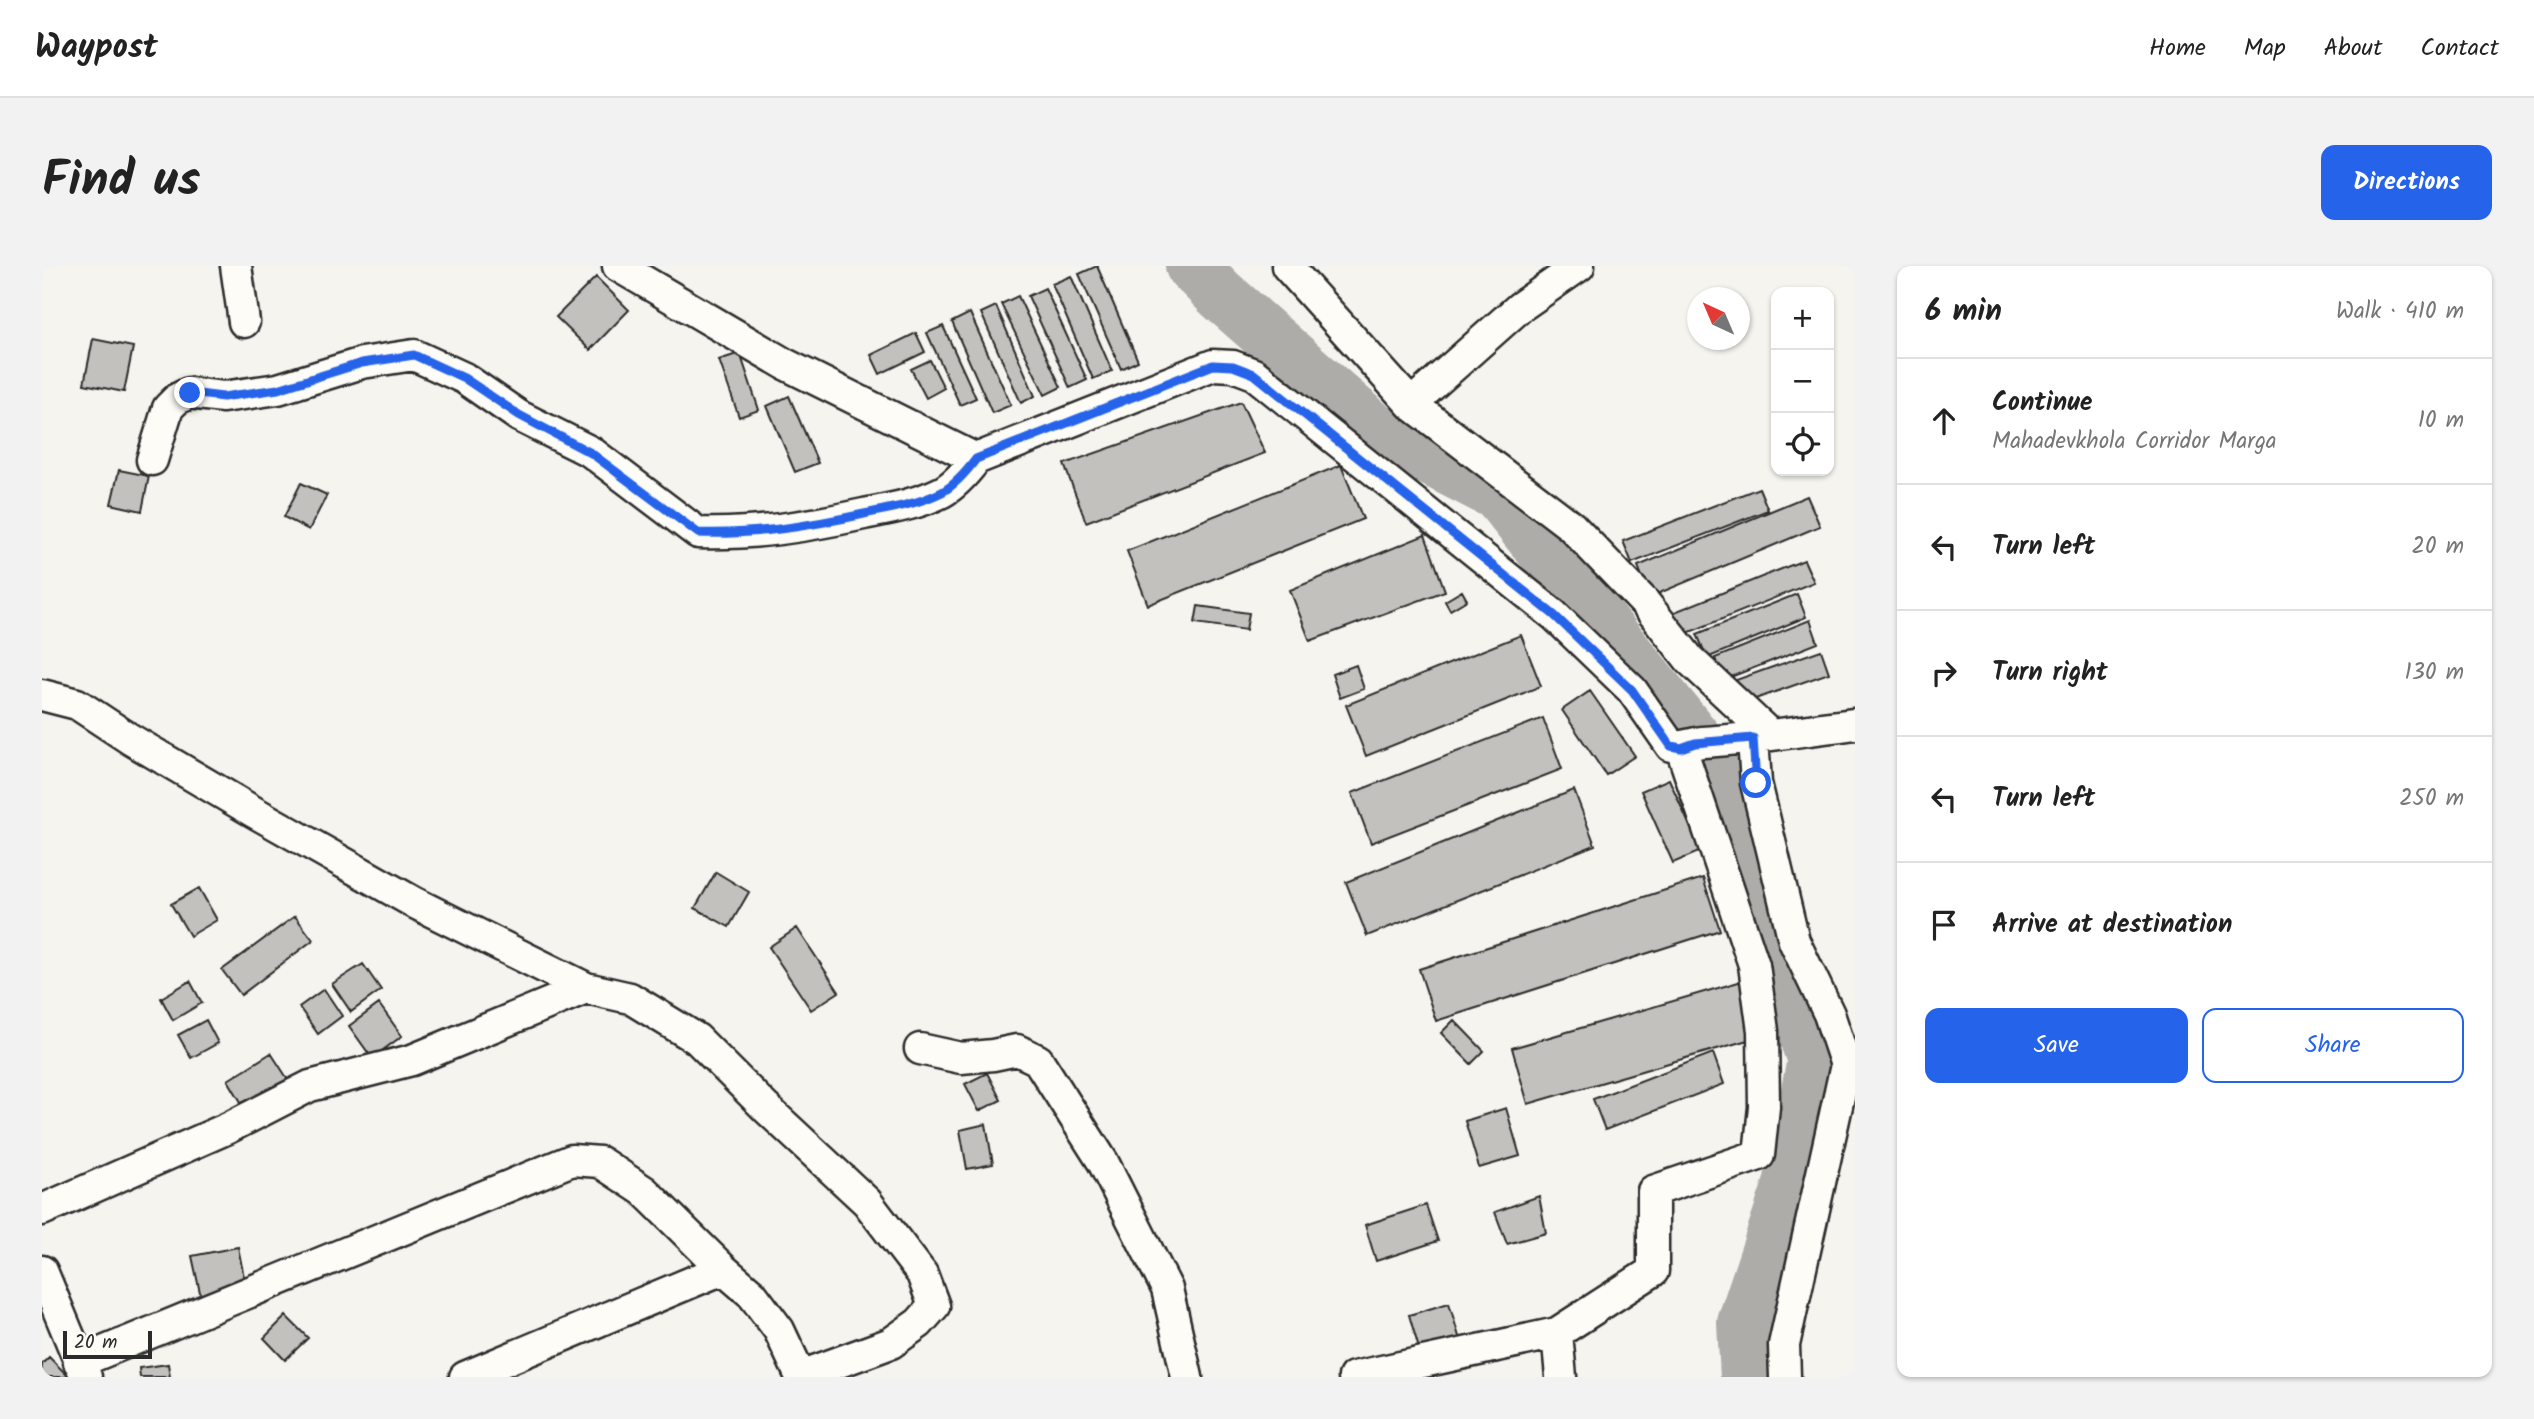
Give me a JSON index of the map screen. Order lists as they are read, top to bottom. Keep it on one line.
{"scale_bar":"20 m","north":"top left","page":{"header":"Waypost","nav":["Home","Map","About","Contact"],"title":"Find us","buttons":["Directions",["Save","Share"]],"heading":["6 min","Walk · 410 m"],"map_buttons":["+","−"],"list":[["Continue","Mahadevkhola Corridor Marga","10 m"],["Turn left","20 m"],["Turn right","130 m"],["Turn left","250 m"],"Arrive at destination"],"scale":"20 m"}}
